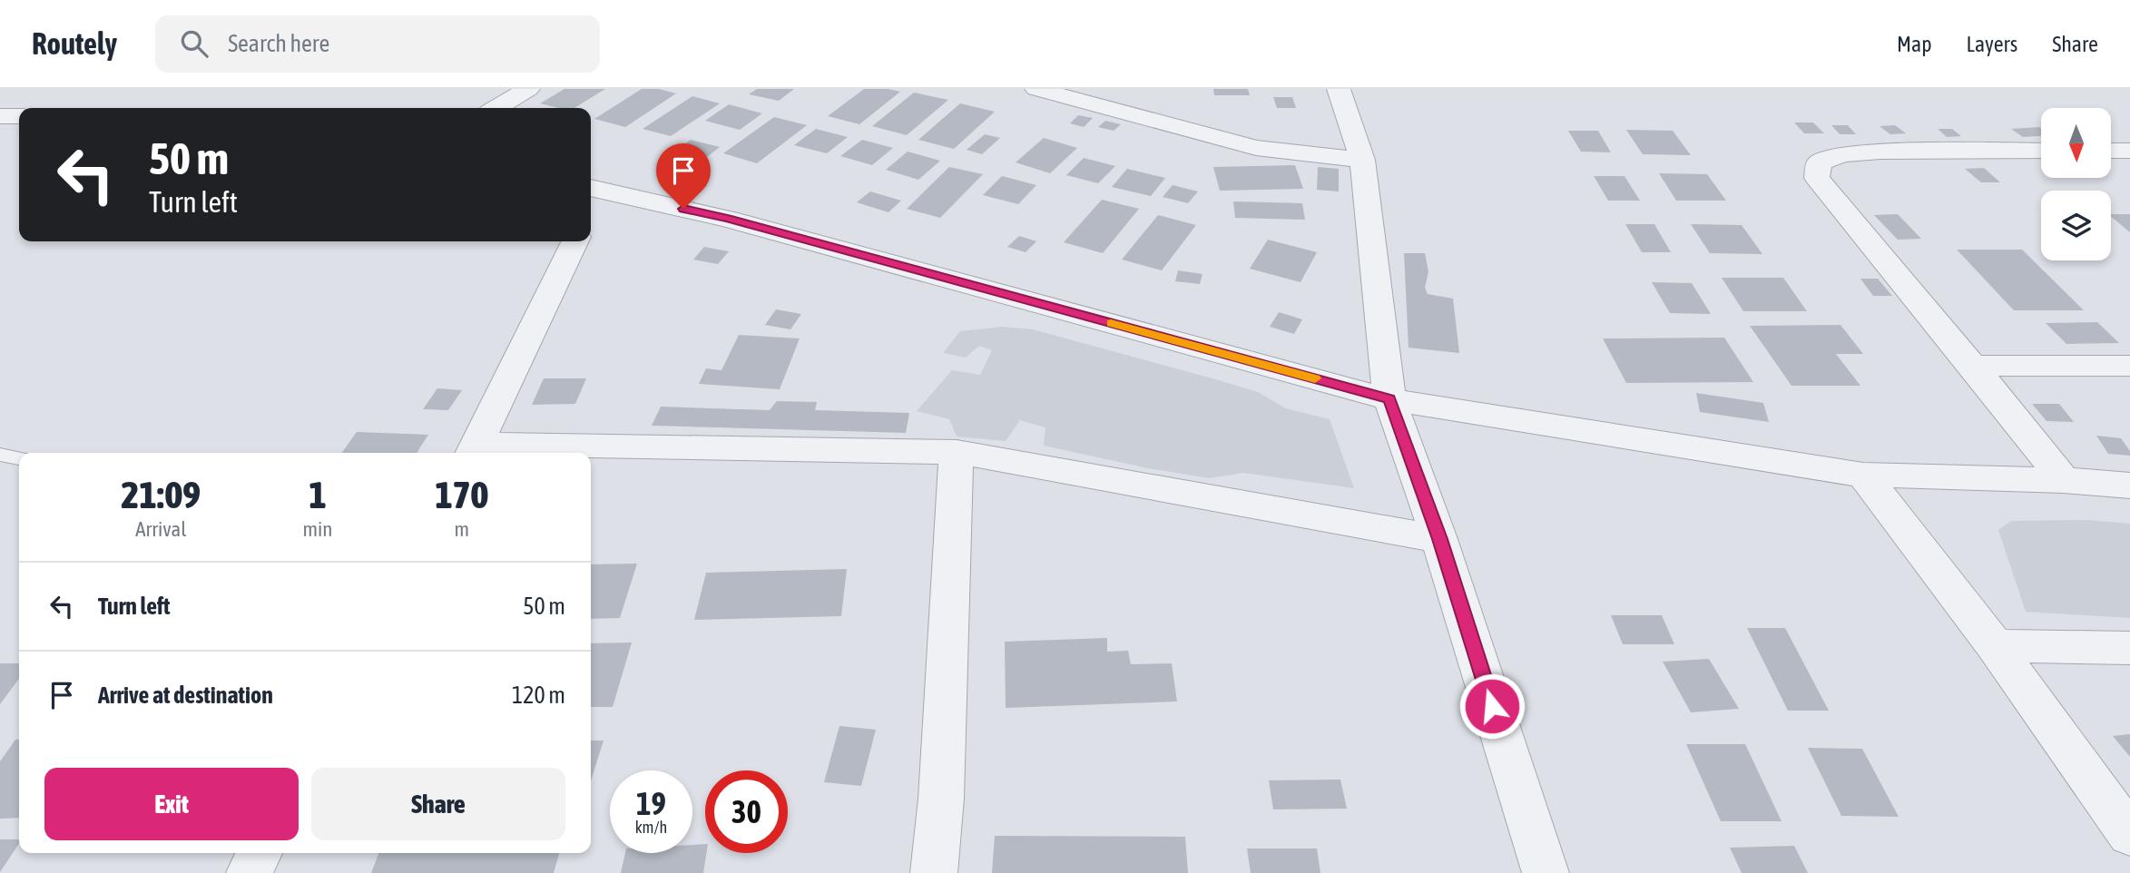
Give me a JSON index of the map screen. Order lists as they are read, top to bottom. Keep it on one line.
{"north":"bottom","page":{"header":"Routely","search":"Search here","nav":["Map","Layers","Share"],"turn":["50 m","Turn left"],"eta":["21:09","Arrival","1","min","170","m"],"list":[{"name":"Turn left","value":"50 m"},{"name":"Arrive at destination","value":"120 m"}],"buttons":["Exit","Share"],"speed":"19 km/h","limit":"30"}}
